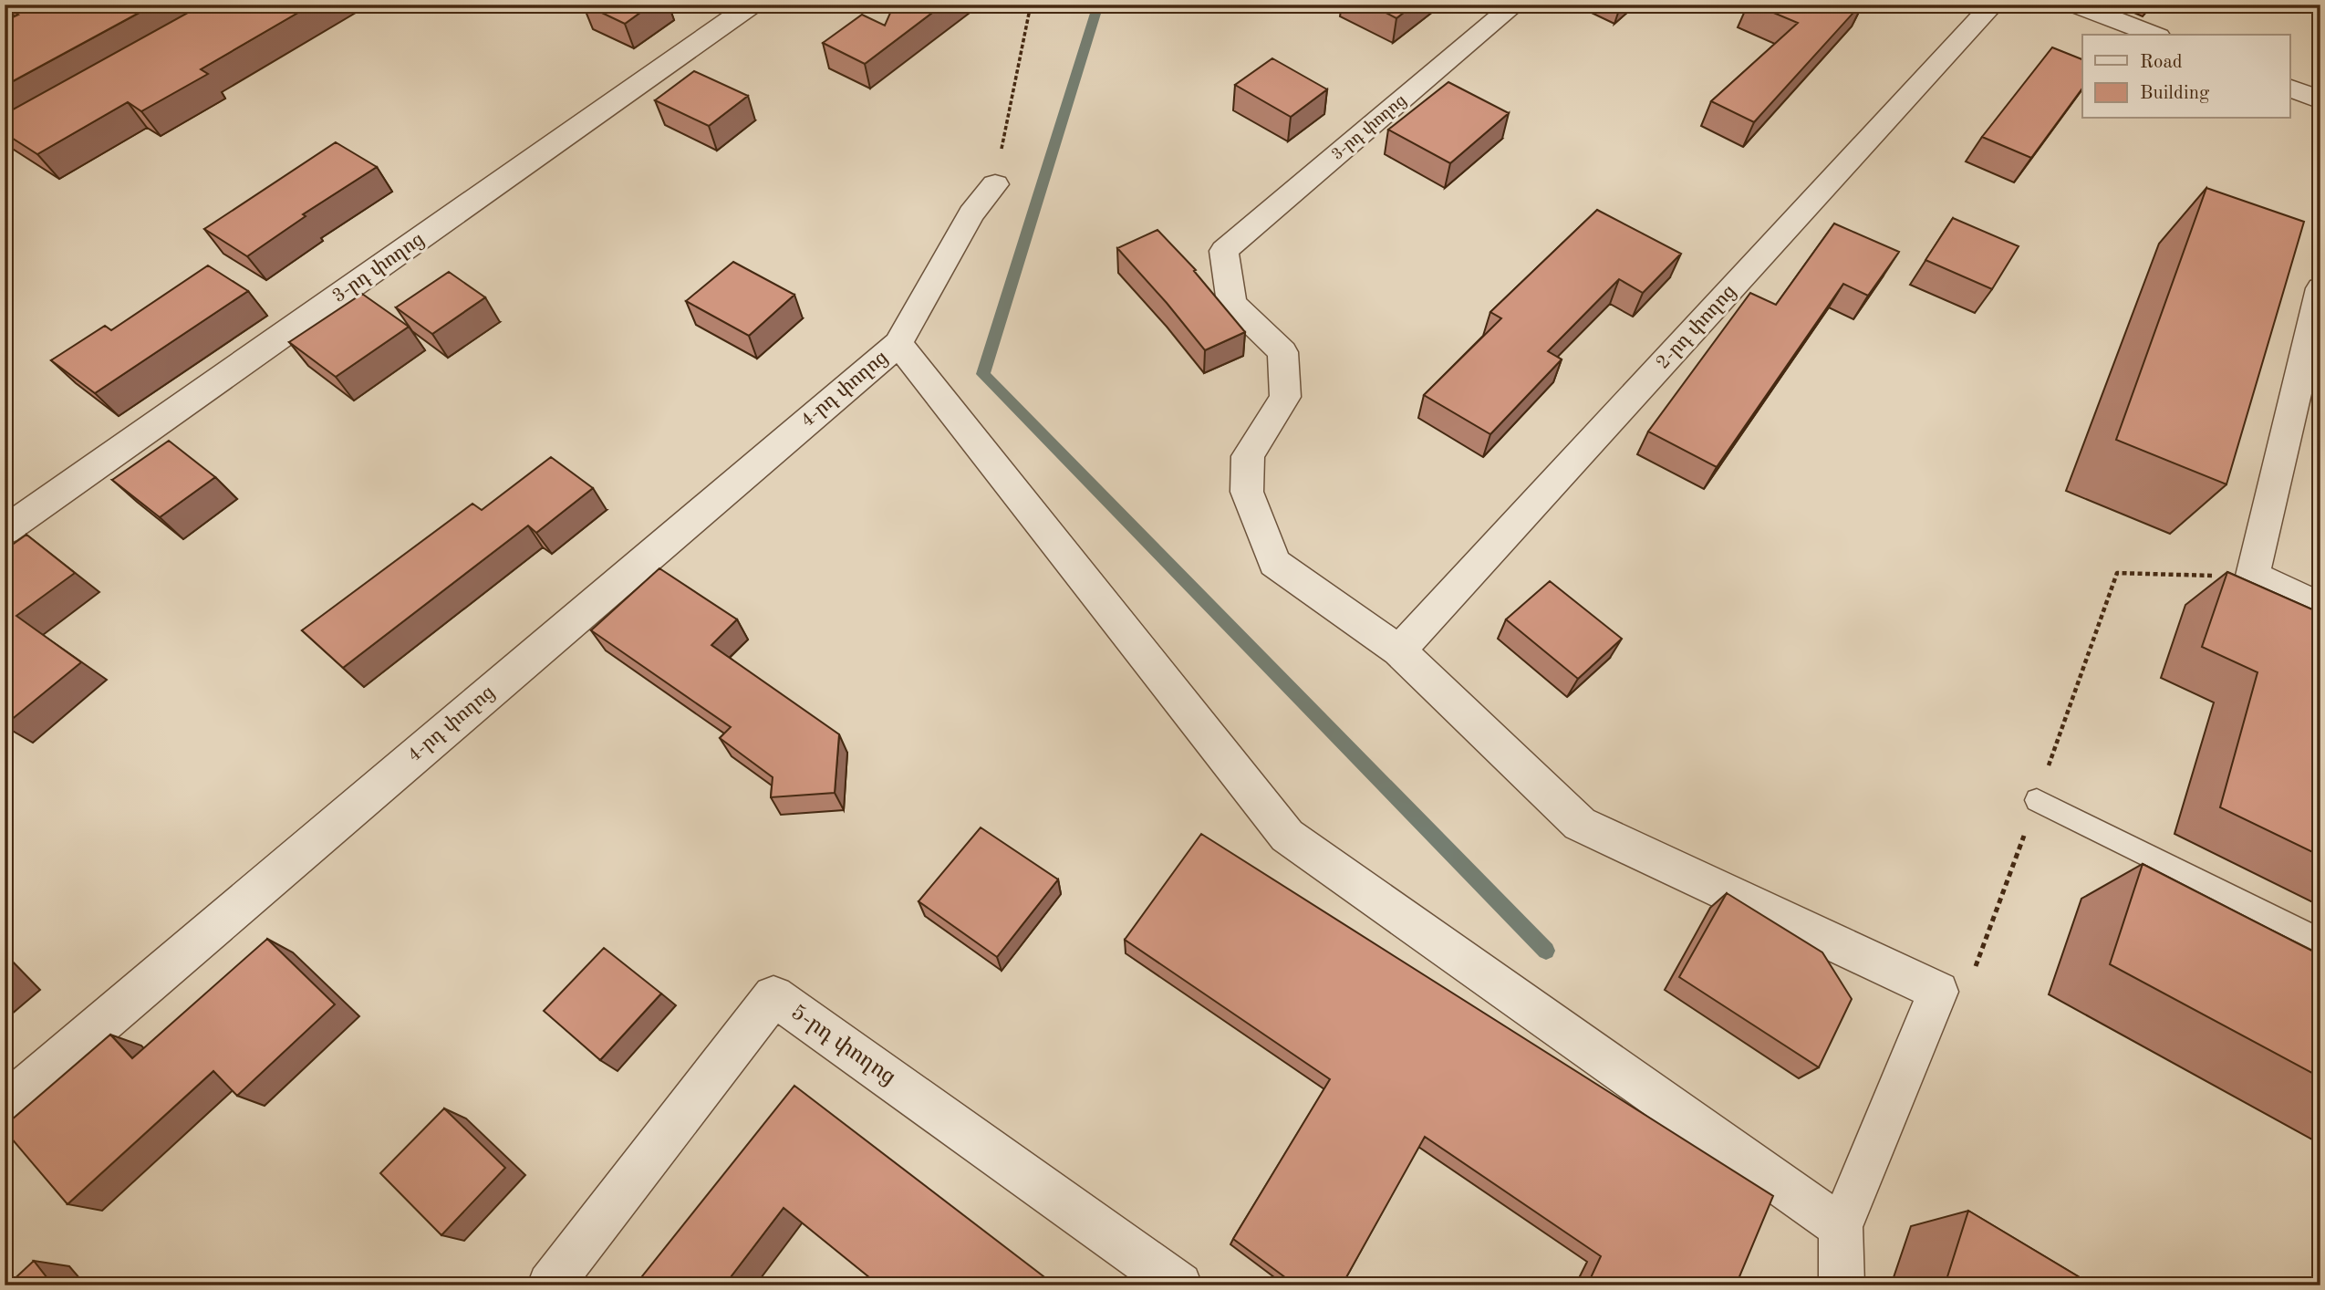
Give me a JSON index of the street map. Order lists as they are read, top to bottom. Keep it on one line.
{"streets":{"street":["3-րդ փողոց","2-րդ փողոց","4-րդ փողոց","5-րդ փողոց"]},"crossings":[["3-րդ փողոց","2-րդ փողոց"]],"legend":["Road","Building"]}
